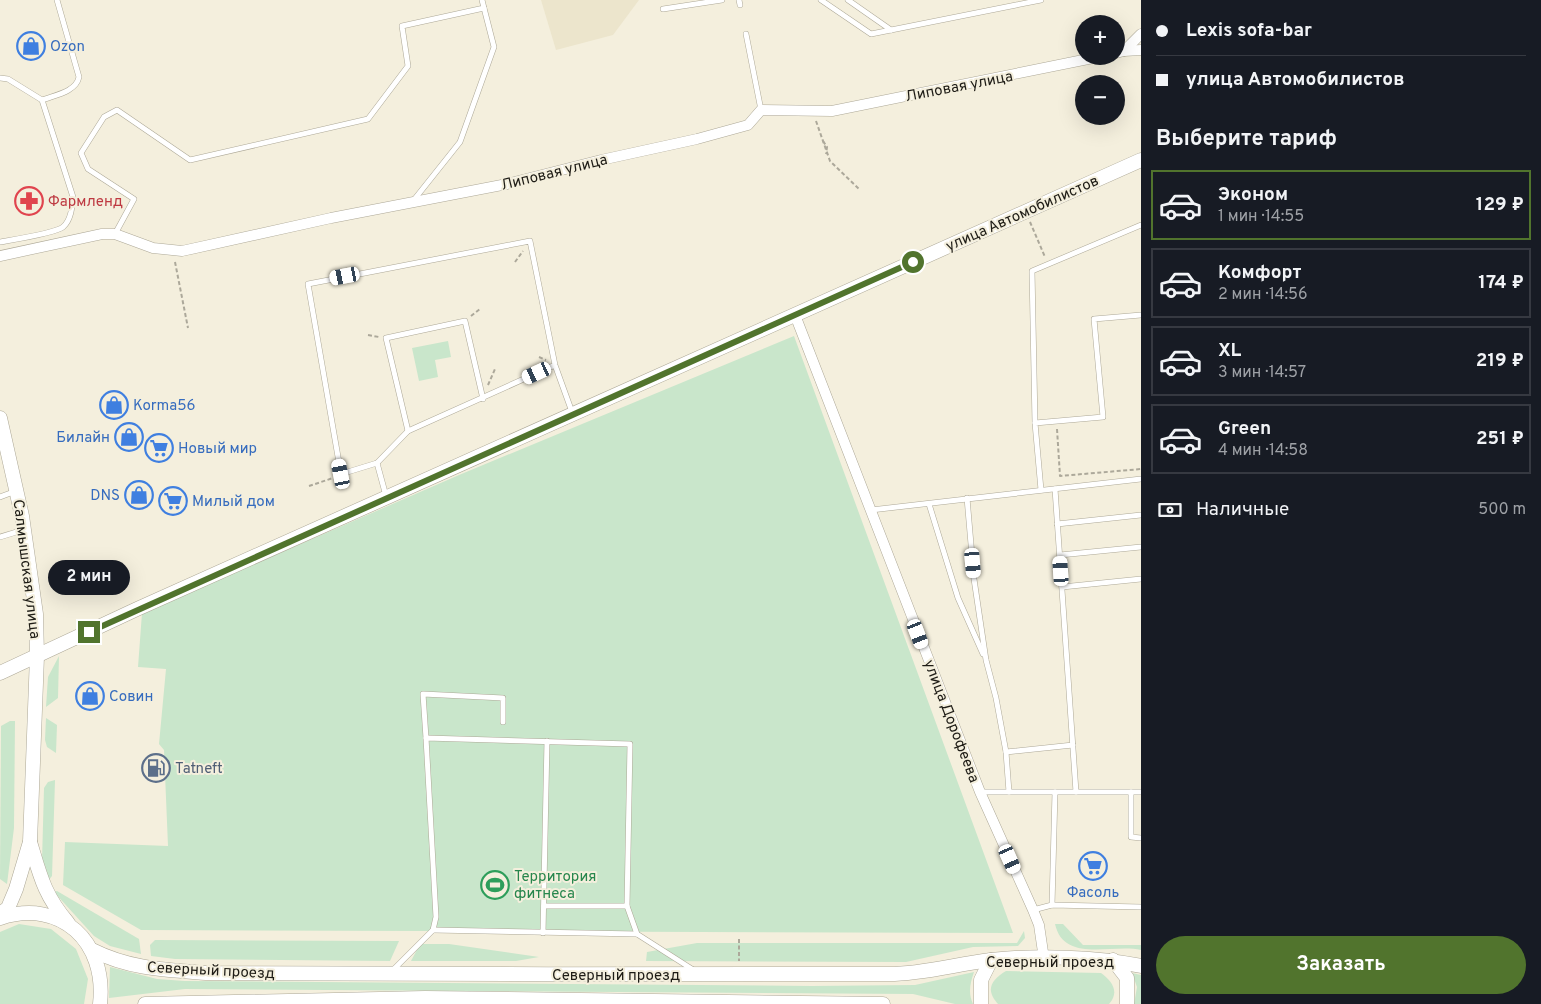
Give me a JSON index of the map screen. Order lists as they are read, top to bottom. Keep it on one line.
{"streets":{"main road":["улица Автомобилистов","Салмышская улица","Северный проезд"],"street":["Липовая улица","улица Дорофеева"]},"crossings":[["улица Автомобилистов","Салмышская улица"],["улица Автомобилистов","улица Дорофеева"],["улица Дорофеева","Северный проезд"]],"places":{"shop":["Ozon","Korma56","Билайн","DNS","Совин"],"pharmacy":["Фармленд"],"supermarket":["Новый мир","Милый дом","Фасоль"],"fuel station":["Tatneft"],"sports":["Территория фитнеса"]},"page":{"banner":["Lexis sofa-bar","улица Автомобилистов"],"map_buttons":["+","−"],"heading":"Выберите тариф","list":[{"name":"Эконом","note":"1 мин · 14:55","value":"129 ₽"},{"name":"Комфорт","note":"2 мин · 14:56","value":"174 ₽"},{"name":"XL","note":"3 мин · 14:57","value":"219 ₽"},{"name":"Green","note":"4 мин · 14:58","value":"251 ₽"}],"pay":["Наличные","500 m"],"bubble":"2 мин","buttons":"Заказать"}}
